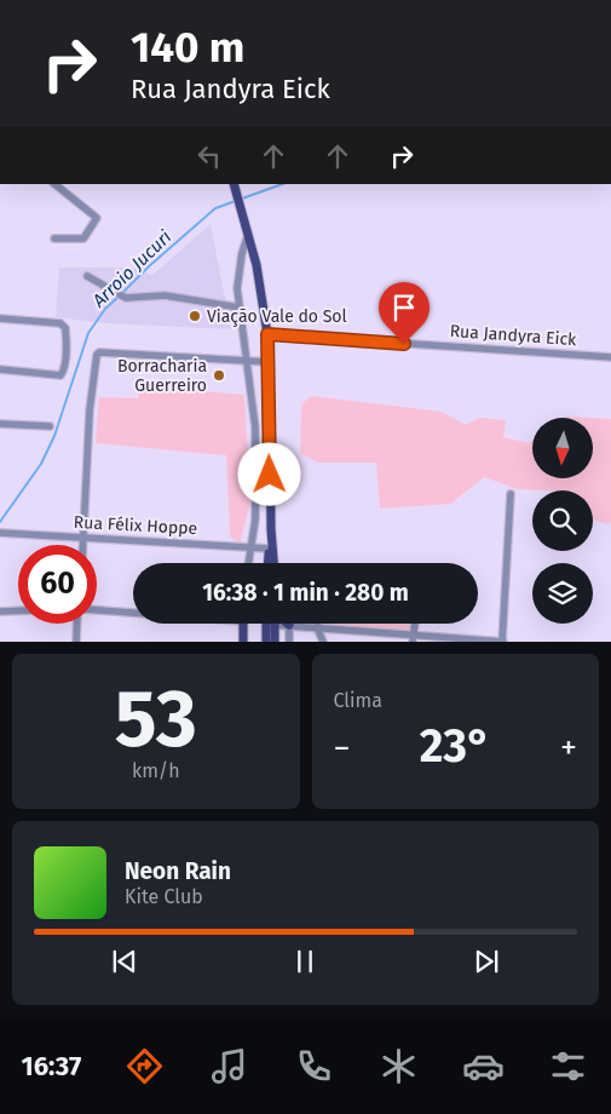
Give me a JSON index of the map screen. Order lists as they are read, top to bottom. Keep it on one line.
{"streets":{"street":["Rua Jandyra Eick","Rua Félix Hoppe"]},"water":["Arroio Jucuri"],"places":["Viação Vale do Sol","Borracharia Guerreiro"],"north":"bottom","page":{"turn":["140 m","Rua Jandyra Eick"],"limit":"60","trip":"16:38 · 1 min · 280 m","tile":[["53","km/h"],"Clima"],"heat":["−","23°","+"],"song":["Neon Rain","Kite Club"],"tabs":"16:37"}}
